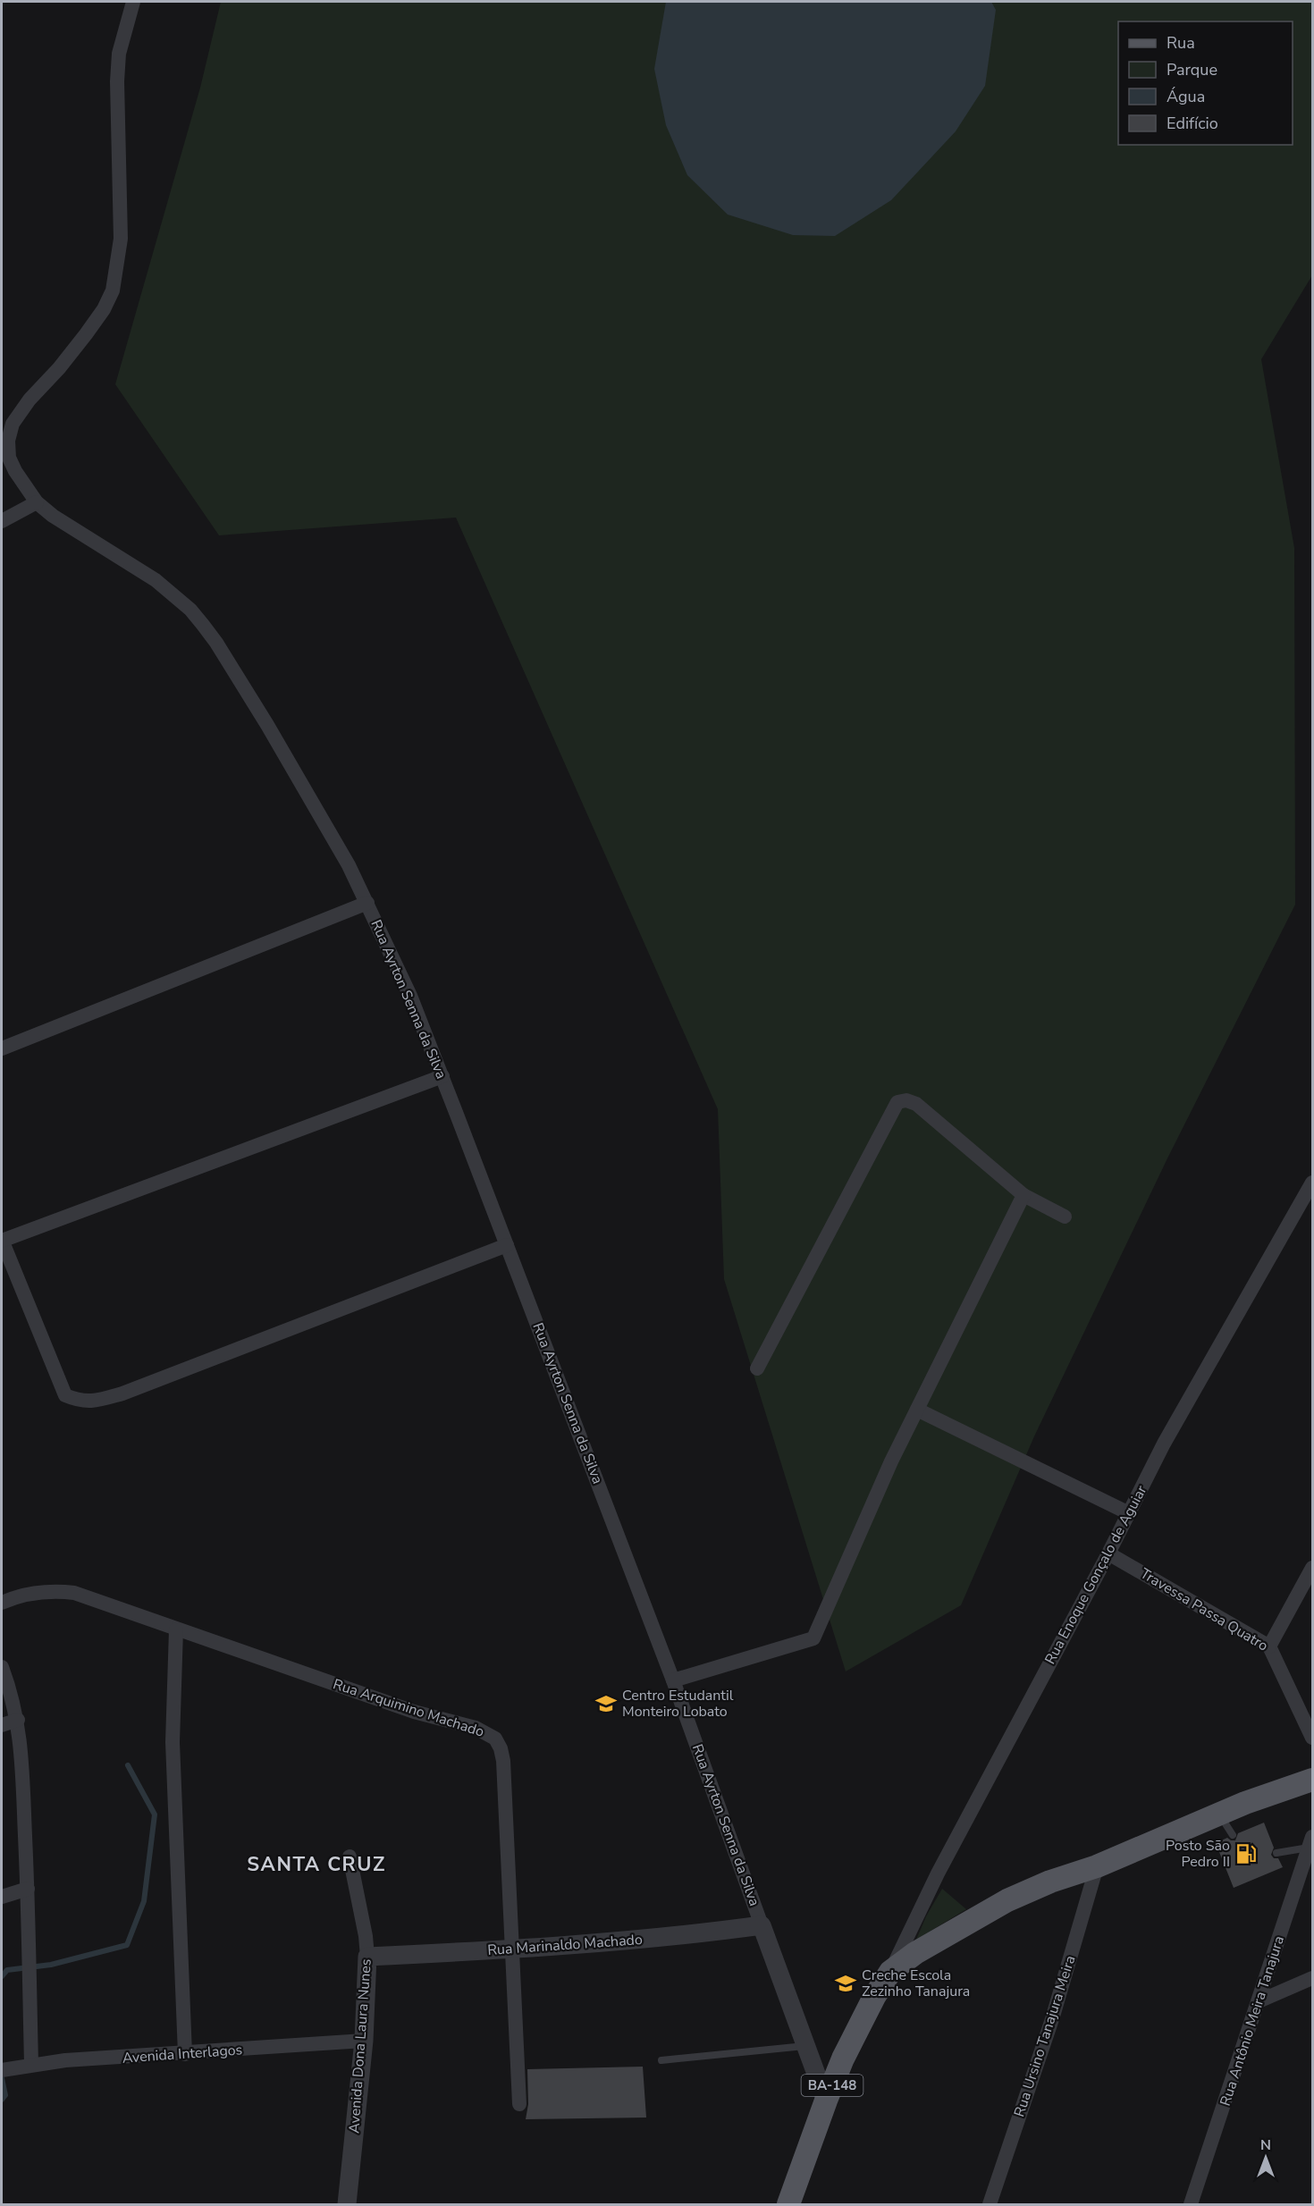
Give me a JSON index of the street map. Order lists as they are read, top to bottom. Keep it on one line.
{"streets":{"main road":["BA-148"],"street":["Rua Ayrton Senna da Silva","Rua Enoque Gonçalo de Aguiar","Travessa Passa Quatro","Rua Arquimino Machado","Rua Marinaldo Machado","Rua Antônio Meira Tanajura","Rua Ursino Tanajura Meira","Avenida Dona Laura Nunes","Avenida Interlagos"]},"crossings":[["Rua Ayrton Senna da Silva","Rua Marinaldo Machado"],["Rua Ayrton Senna da Silva","BA-148"],["Rua Enoque Gonçalo de Aguiar","Travessa Passa Quatro"],["Rua Enoque Gonçalo de Aguiar","BA-148"],["Rua Arquimino Machado","Rua Marinaldo Machado"],["Rua Marinaldo Machado","Avenida Dona Laura Nunes"],["Avenida Dona Laura Nunes","Avenida Interlagos"]],"districts":["SANTA CRUZ"],"places":{"school or university":["Centro Estudantil Monteiro Lobato","Creche Escola Zezinho Tanajura"],"fuel station":["Posto São Pedro II"]},"legend":["Rua","Parque","Água","Edifício"],"north":"top"}
